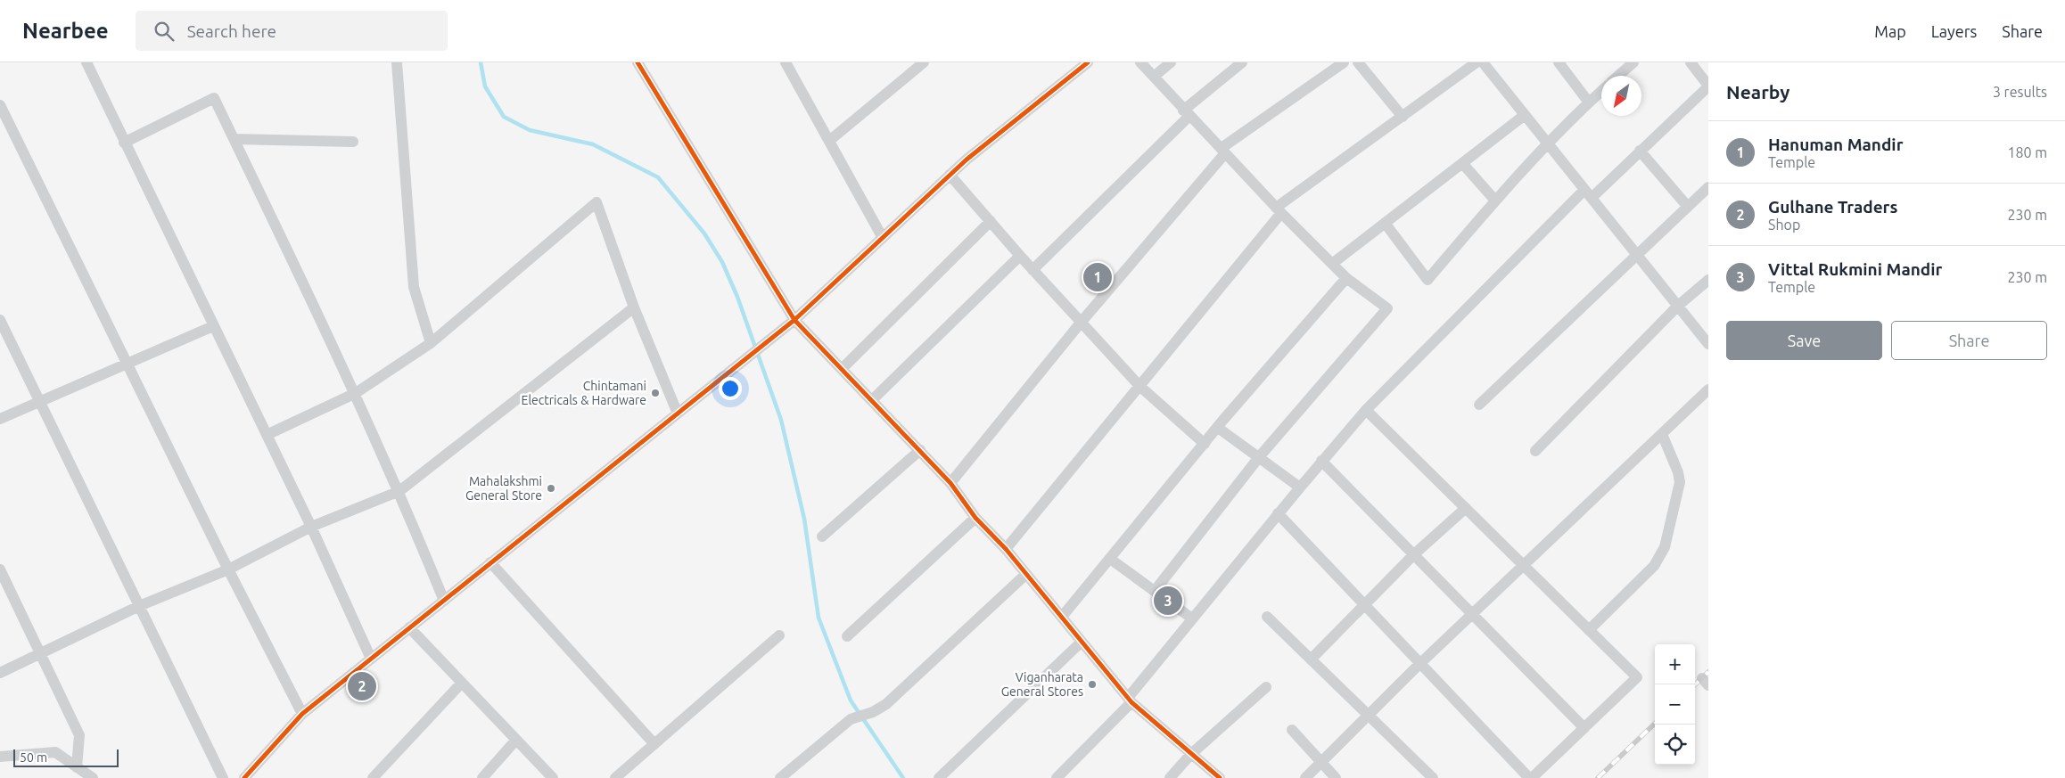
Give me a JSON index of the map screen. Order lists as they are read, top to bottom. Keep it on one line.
{"places":["Chintamani Electricals & Hardware","Mahalakshmi General Store","Viganharata General Stores"],"scale_bar":"50 m","north":"bottom left","page":{"header":"Nearbee","search":"Search here","nav":["Map","Layers","Share"],"heading":["Nearby","3 results"],"list":[{"mark":"1","name":"Hanuman Mandir","note":"Temple","value":"180 m"},{"mark":"2","name":"Gulhane Traders","note":"Shop","value":"230 m"},{"mark":"3","name":"Vittal Rukmini Mandir","note":"Temple","value":"230 m"}],"pins":["1","3","2"],"buttons":["Save","Share"],"map_buttons":["+","−"],"scale":"50 m"}}
